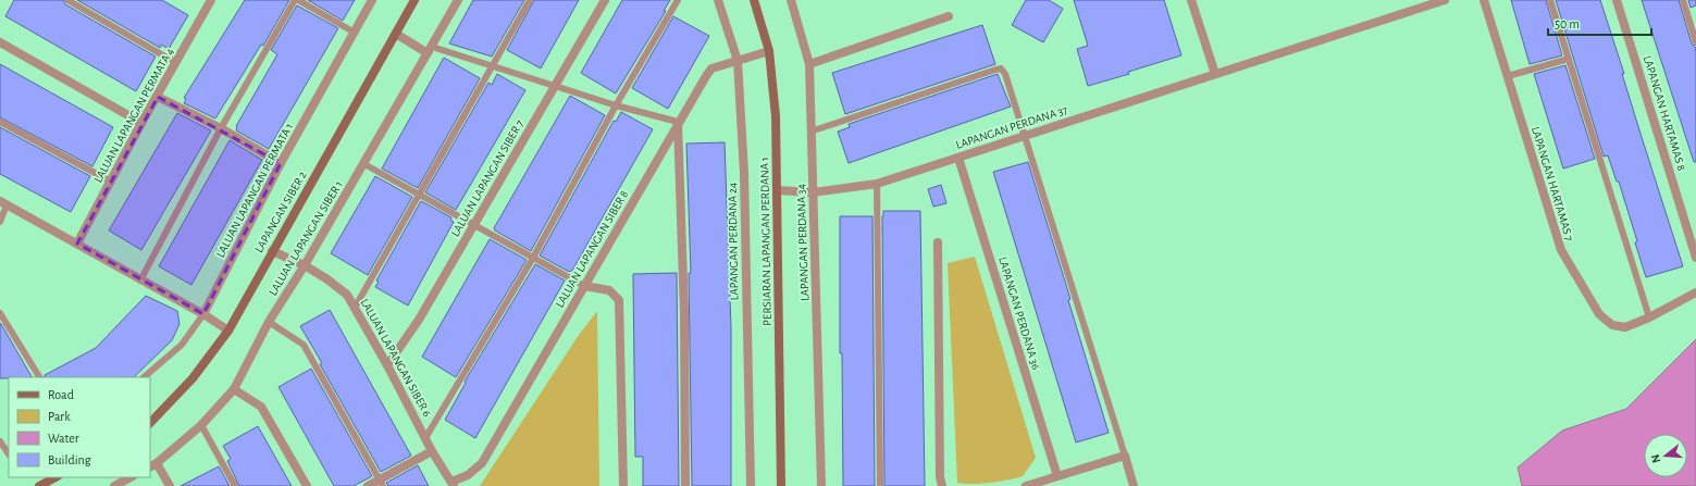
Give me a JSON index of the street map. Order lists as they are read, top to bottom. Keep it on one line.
{"streets":{"street":["LAPANGAN HARTAMAS 8","LALUAN LAPANGAN PERMATA 4","LAPANGAN PERDANA 37","LALUAN LAPANGAN SIBER 7","LAPANGAN HARTAMAS 7","LALUAN LAPANGAN PERMATA 1","LAPANGAN SIBER 2","LALUAN LAPANGAN SIBER 1","LAPANGAN PERDANA 24","PERSIARAN LAPANGAN PERDANA 1","LAPANGAN PERDANA 34","LALUAN LAPANGAN SIBER 8","LAPANGAN PERDANA 36","LALUAN LAPANGAN SIBER 6"]},"crossings":[["LAPANGAN PERDANA 37","PERSIARAN LAPANGAN PERDANA 1"],["LAPANGAN PERDANA 37","LAPANGAN PERDANA 34"],["LAPANGAN PERDANA 37","LAPANGAN PERDANA 36"],["LALUAN LAPANGAN SIBER 7","LALUAN LAPANGAN SIBER 6"],["LAPANGAN SIBER 2","LALUAN LAPANGAN SIBER 6"],["LALUAN LAPANGAN SIBER 1","LALUAN LAPANGAN SIBER 6"],["LAPANGAN PERDANA 24","LALUAN LAPANGAN SIBER 8"],["PERSIARAN LAPANGAN PERDANA 1","LALUAN LAPANGAN SIBER 8"],["LALUAN LAPANGAN SIBER 8","LALUAN LAPANGAN SIBER 6"]],"legend":["Road","Park","Water","Building"],"scale_bar":"50 m","north":"left"}
